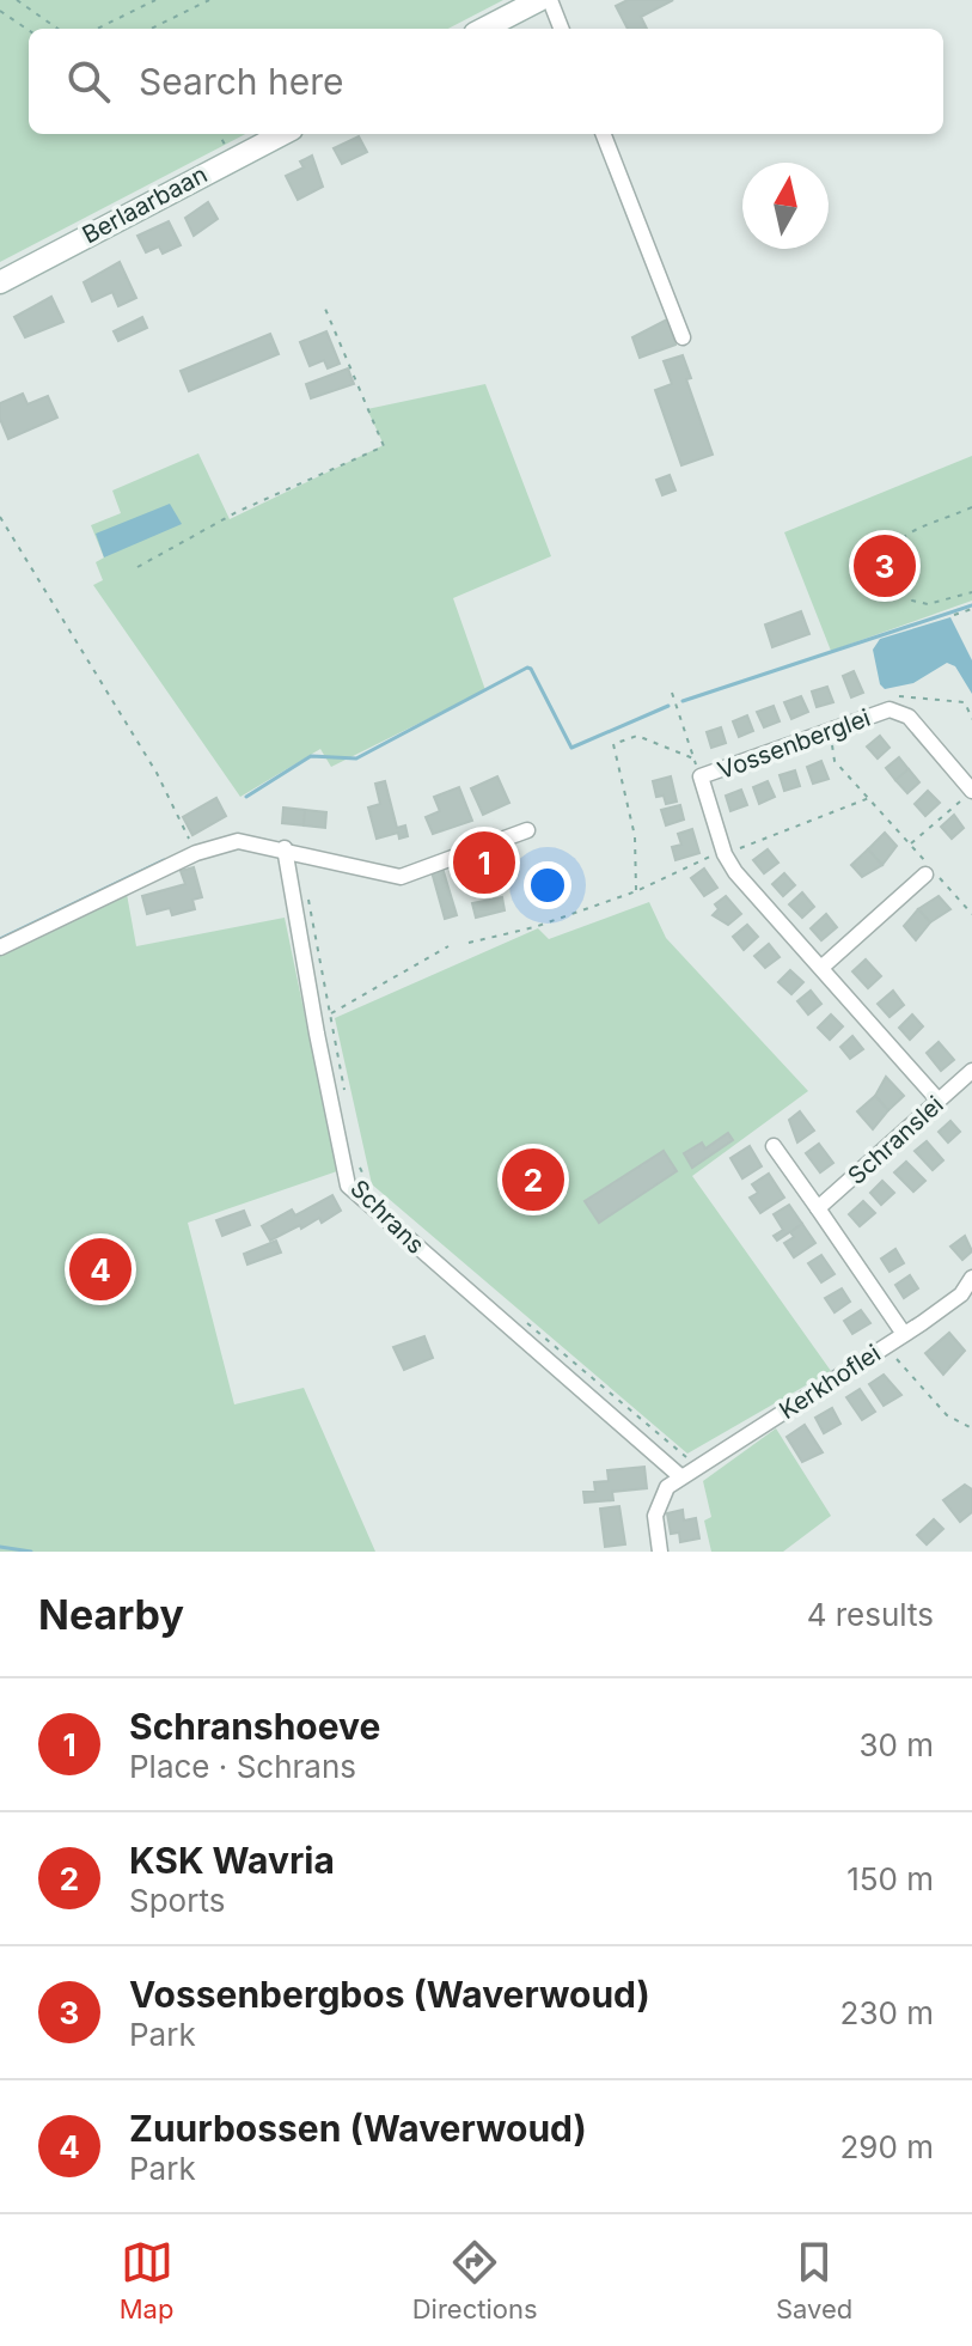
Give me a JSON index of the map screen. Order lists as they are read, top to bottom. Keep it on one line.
{"streets":{"street":["Berlaarbaan","Vossenberglei","Schranslei","Schrans","Kerkhoflei"]},"crossings":[["Vossenberglei","Schranslei"],["Schrans","Kerkhoflei"]],"north":"top","page":{"search":"Search here","pins":["3","1","2","4"],"heading":["Nearby","4 results"],"list":[{"mark":"1","name":"Schranshoeve","note":"Place · Schrans","value":"30 m"},{"mark":"2","name":"KSK Wavria","note":"Sports","value":"150 m"},{"mark":"3","name":"Vossenbergbos (Waverwoud)","note":"Park","value":"230 m"},{"mark":"4","name":"Zuurbossen (Waverwoud)","note":"Park","value":"290 m"}],"nav":["Map","Directions","Saved"]}}
